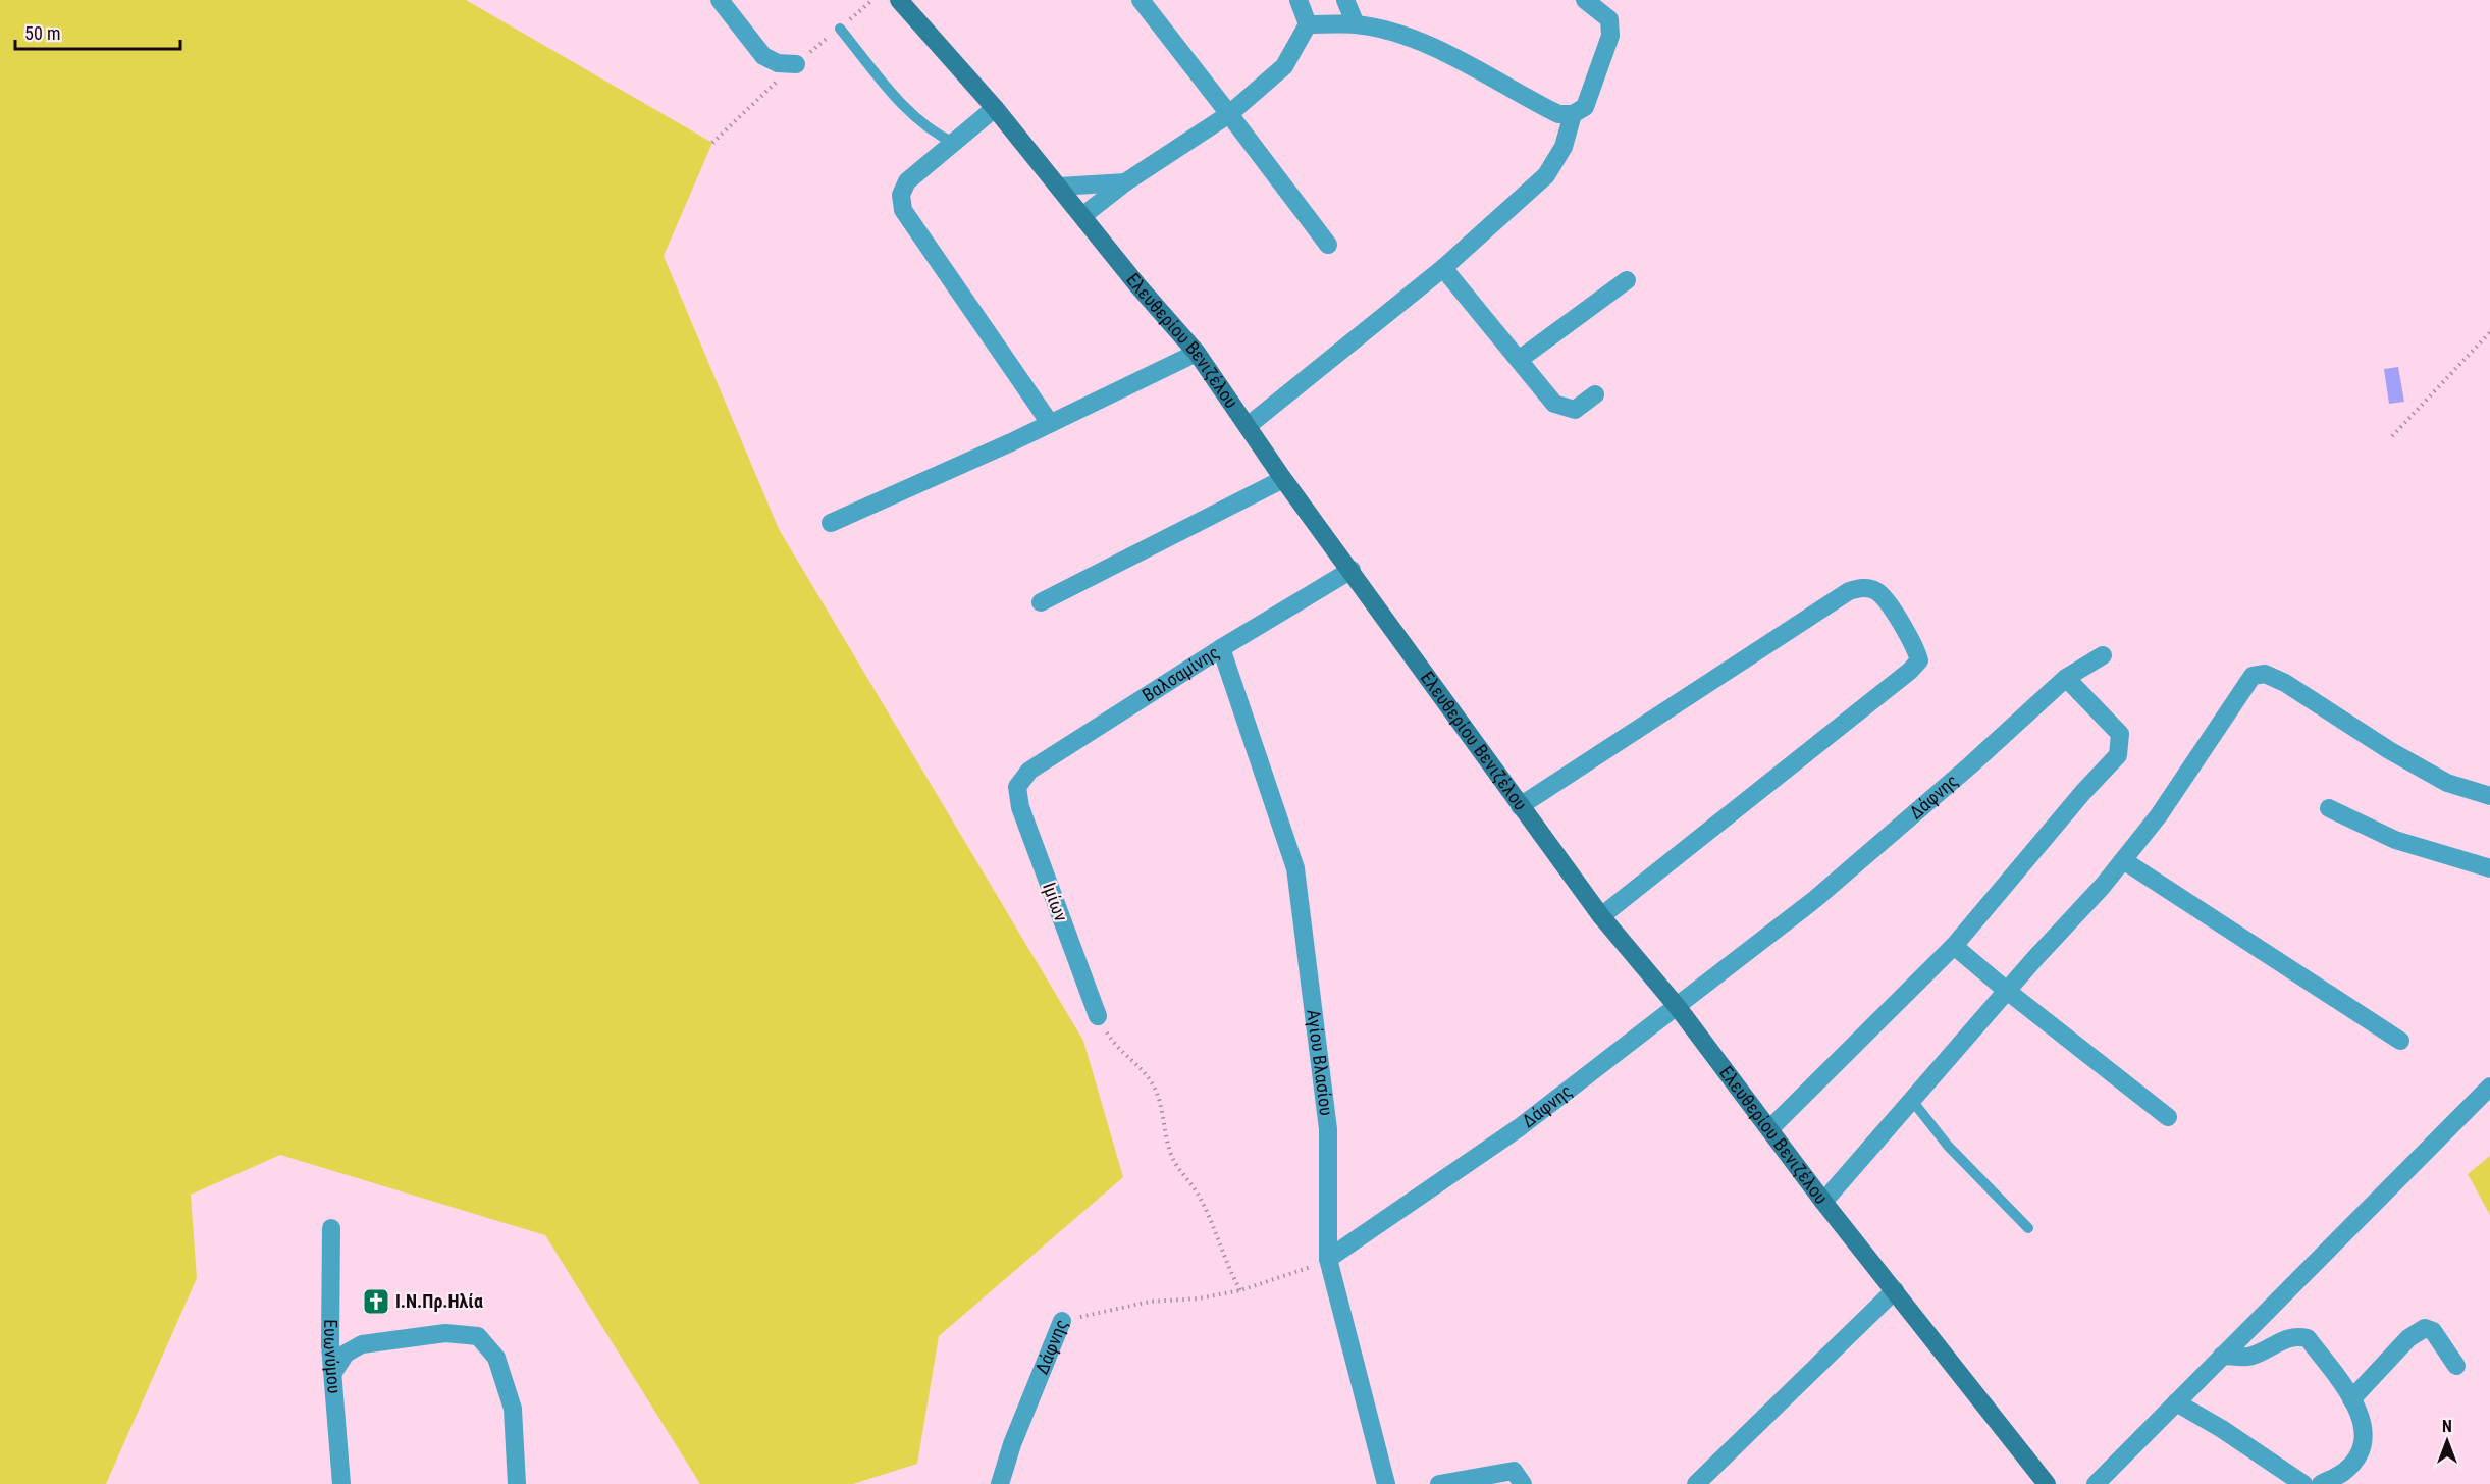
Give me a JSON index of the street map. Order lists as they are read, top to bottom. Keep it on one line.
{"streets":{"street":["Ελευθερίου Βενιζέλου","Βαλσαμίνης","Δάφνης","Ιμίων","Αγίου Βλασίου","Ευωνύμου"]},"crossings":[["Ελευθερίου Βενιζέλου","Βαλσαμίνης"],["Ελευθερίου Βενιζέλου","Δάφνης"],["Βαλσαμίνης","Ιμίων"],["Βαλσαμίνης","Αγίου Βλασίου"],["Δάφνης","Αγίου Βλασίου"]],"places":{"church":["Ι.Ν.Πρ.Ηλία"]},"scale_bar":"50 m","north":"top"}
